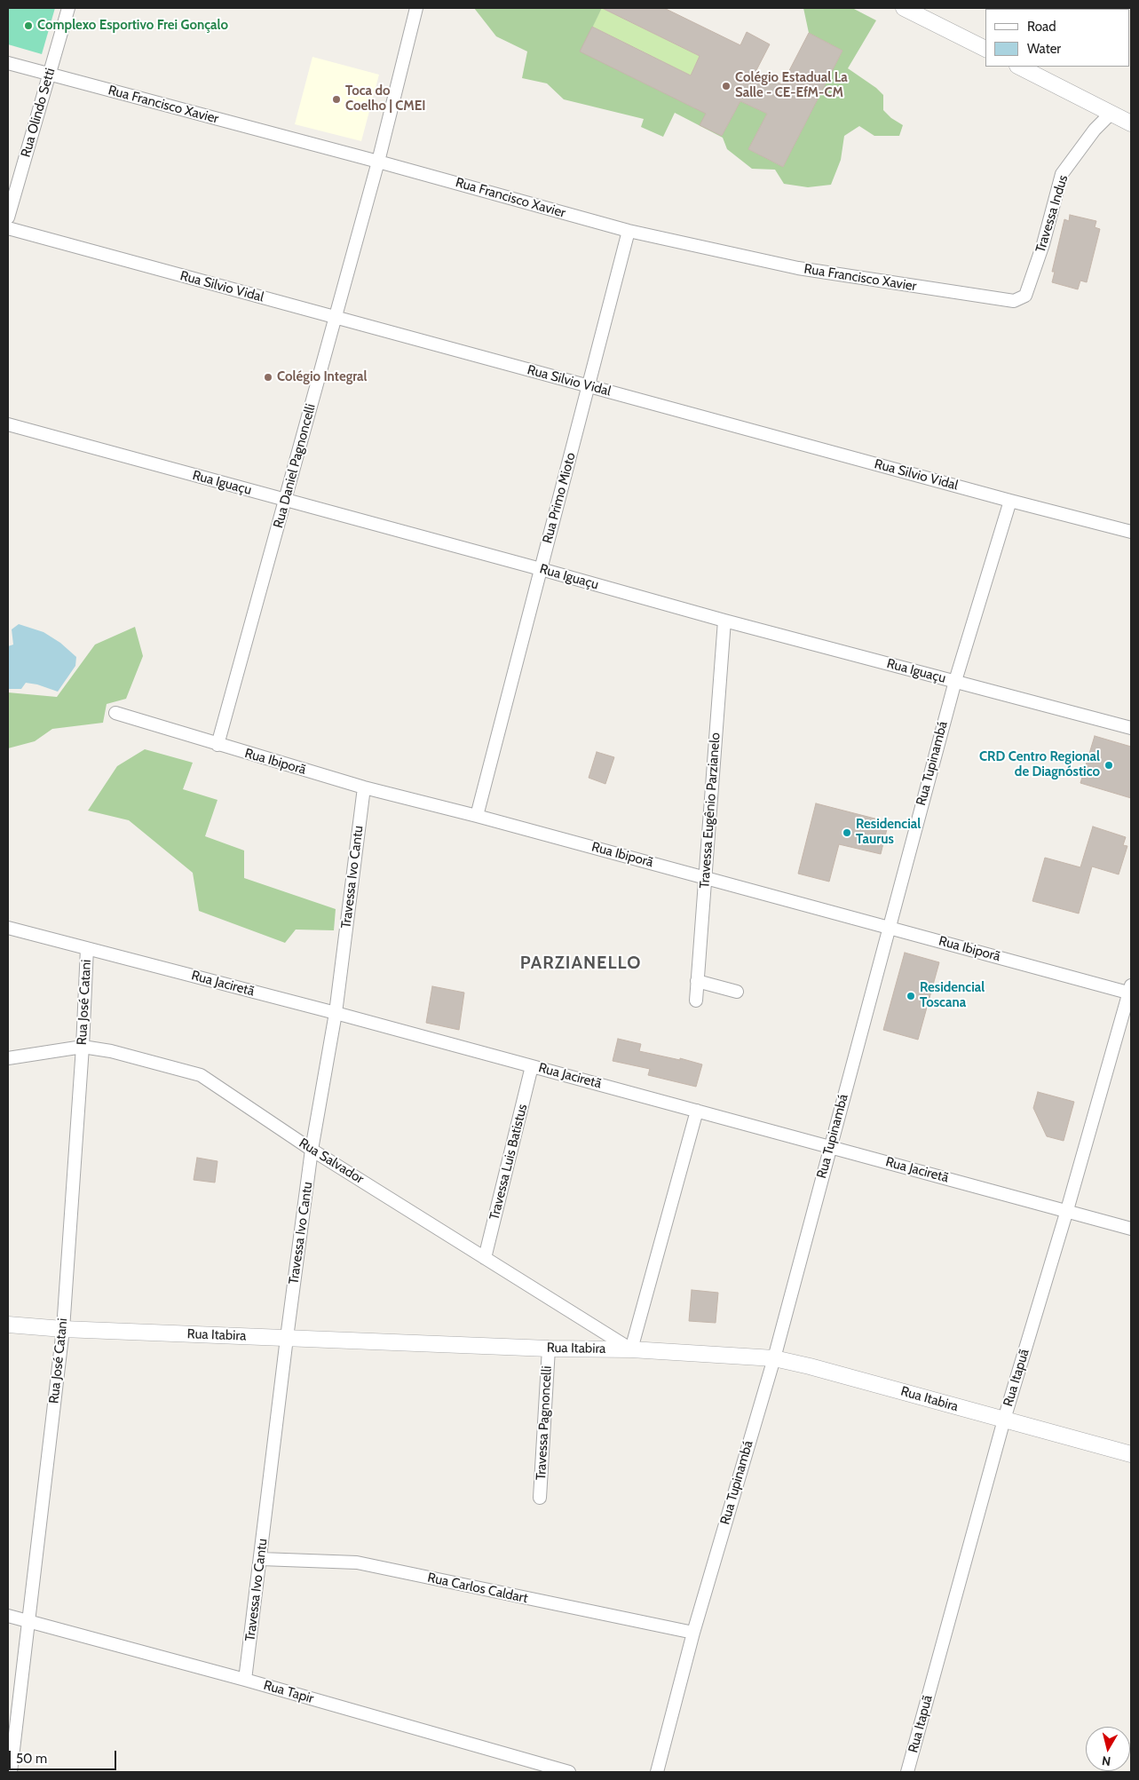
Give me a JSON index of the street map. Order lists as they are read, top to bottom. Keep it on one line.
{"streets":{"street":["Rua Francisco Xavier","Rua Olindo Setti","Travessa Indus","Rua Silvio Vidal","Rua Daniel Pagnoncelli","Rua Iguaçu","Rua Primo Mioto","Rua Ibiporã","Rua Tupinambá","Travessa Eugênio Parzianelo","Travessa Ivo Cantu","Rua Jaciretã","Rua José Catani","Rua Salvador","Travessa Luis Batistus","Rua Itabira","Rua Itapuã","Travessa Pagnoncelli","Rua Carlos Caldart","Rua Tapir"]},"crossings":[["Rua Francisco Xavier","Rua Olindo Setti"],["Rua Francisco Xavier","Travessa Indus"],["Rua Francisco Xavier","Rua Daniel Pagnoncelli"],["Rua Francisco Xavier","Rua Primo Mioto"],["Rua Silvio Vidal","Rua Daniel Pagnoncelli"],["Rua Silvio Vidal","Rua Primo Mioto"],["Rua Silvio Vidal","Rua Tupinambá"],["Rua Daniel Pagnoncelli","Rua Iguaçu"],["Rua Daniel Pagnoncelli","Rua Ibiporã"],["Rua Iguaçu","Rua Primo Mioto"],["Rua Iguaçu","Rua Tupinambá"],["Rua Iguaçu","Travessa Eugênio Parzianelo"],["Rua Primo Mioto","Rua Ibiporã"],["Rua Ibiporã","Rua Tupinambá"],["Rua Ibiporã","Travessa Eugênio Parzianelo"],["Rua Ibiporã","Travessa Ivo Cantu"],["Rua Ibiporã","Rua Itapuã"],["Rua Tupinambá","Rua Jaciretã"],["Rua Tupinambá","Rua Itabira"],["Rua Tupinambá","Rua Carlos Caldart"],["Travessa Ivo Cantu","Rua Jaciretã"],["Travessa Ivo Cantu","Rua Salvador"],["Travessa Ivo Cantu","Rua Itabira"],["Travessa Ivo Cantu","Rua Carlos Caldart"],["Travessa Ivo Cantu","Rua Tapir"],["Rua Jaciretã","Rua José Catani"],["Rua Jaciretã","Travessa Luis Batistus"],["Rua Jaciretã","Rua Itapuã"],["Rua José Catani","Rua Salvador"],["Rua José Catani","Rua Itabira"],["Rua José Catani","Rua Tapir"],["Rua Salvador","Travessa Luis Batistus"],["Rua Salvador","Rua Itabira"],["Rua Itabira","Rua Itapuã"],["Rua Itabira","Travessa Pagnoncelli"]],"districts":["PARZIANELLO"],"places":["Complexo Esportivo Frei Gonçalo","Colégio Estadual La Salle - CE-EfM-CM","Toca do Coelho | CMEI","Colégio Integral","CRD Centro Regional de Diagnóstico","Residencial Taurus","Residencial Toscana"],"legend":["Road","Water"],"scale_bar":"50 m","north":"bottom"}
